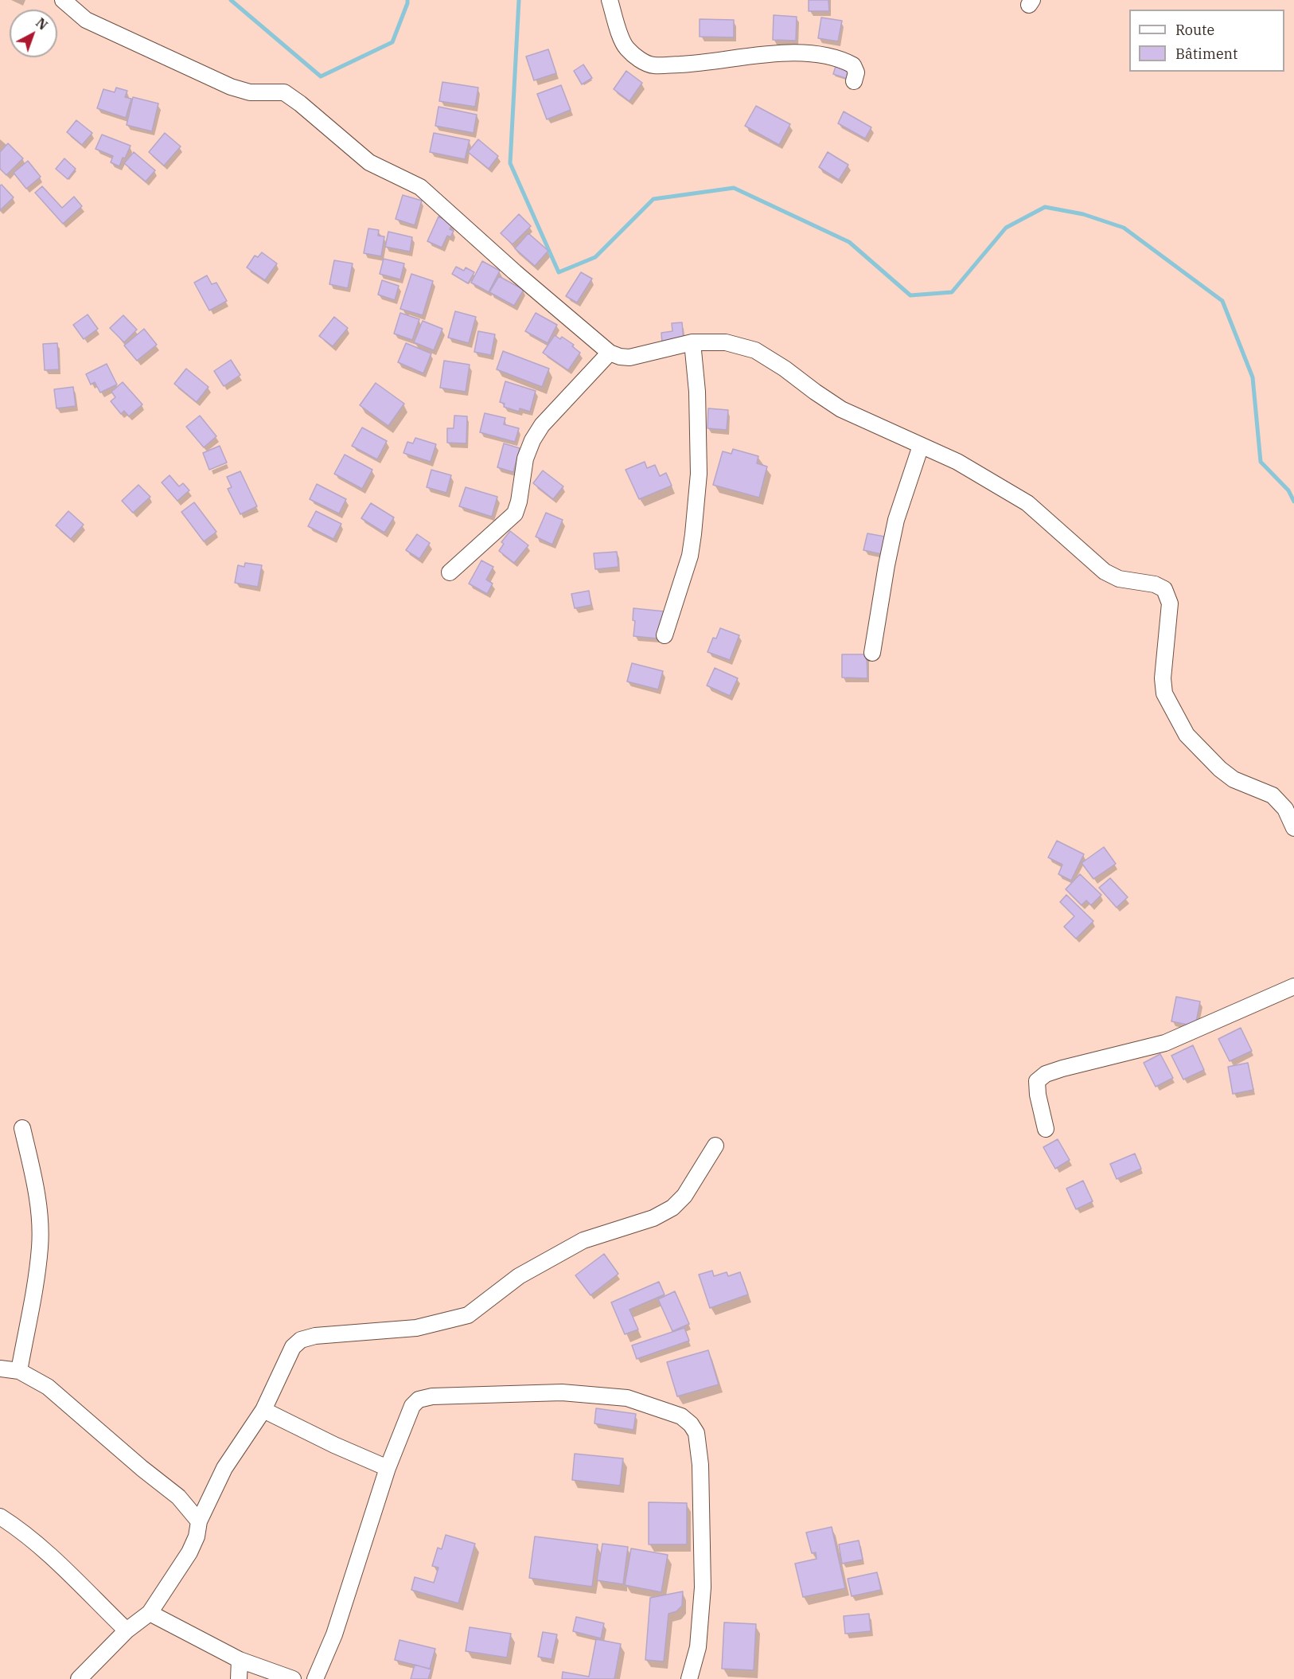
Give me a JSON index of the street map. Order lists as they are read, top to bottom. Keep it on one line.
{"legend":["Route","Bâtiment"],"north":"top right"}
